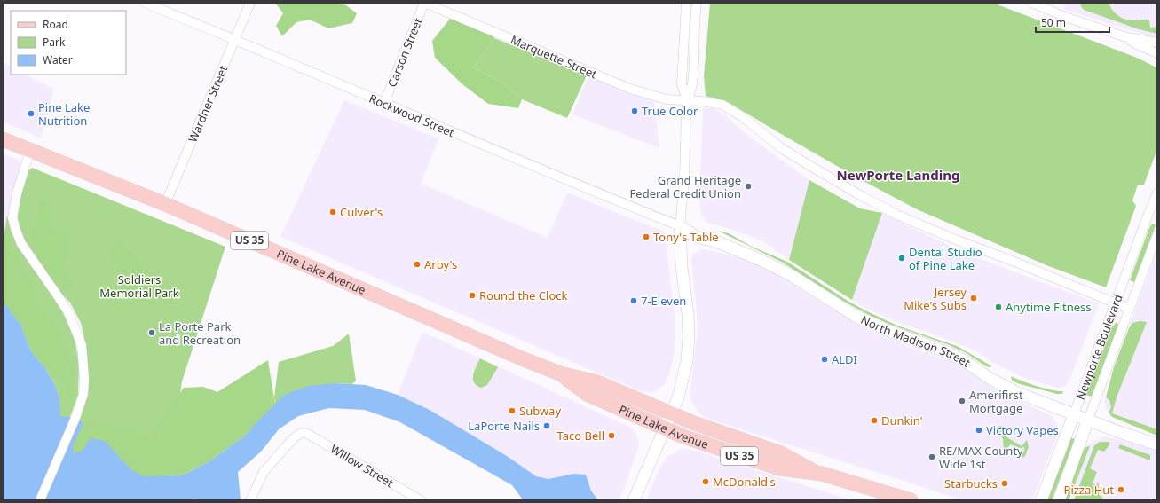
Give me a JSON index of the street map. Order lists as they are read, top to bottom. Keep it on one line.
{"streets":{"main road":["US 35","Pine Lake Avenue"],"street":["Carson Street","Marquette Street","Wardner Street","Rockwood Street","North Madison Street","Newporte Boulevard","Willow Street"]},"crossings":[["Carson Street","Marquette Street"],["Carson Street","Rockwood Street"],["Marquette Street","Newporte Boulevard"],["Wardner Street","Rockwood Street"],["Wardner Street","Pine Lake Avenue"],["Rockwood Street","North Madison Street"],["North Madison Street","Newporte Boulevard"]],"districts":["NewPorte Landing"],"parks":["Soldiers Memorial Park"],"places":["True Color","Pine Lake Nutrition","Grand Heritage Federal Credit Union","Culver's","Tony's Table","Dental Studio of Pine Lake","Arby's","Round the Clock","Jersey Mike's Subs","7-Eleven","Anytime Fitness","La Porte Park and Recreation","ALDI","Amerifirst Mortgage","Subway","Dunkin'","LaPorte Nails","Victory Vapes","Taco Bell","RE/MAX County Wide 1st","McDonald's","Starbucks","Pizza Hut"],"legend":["Road","Park","Water"],"scale_bar":"50 m"}
